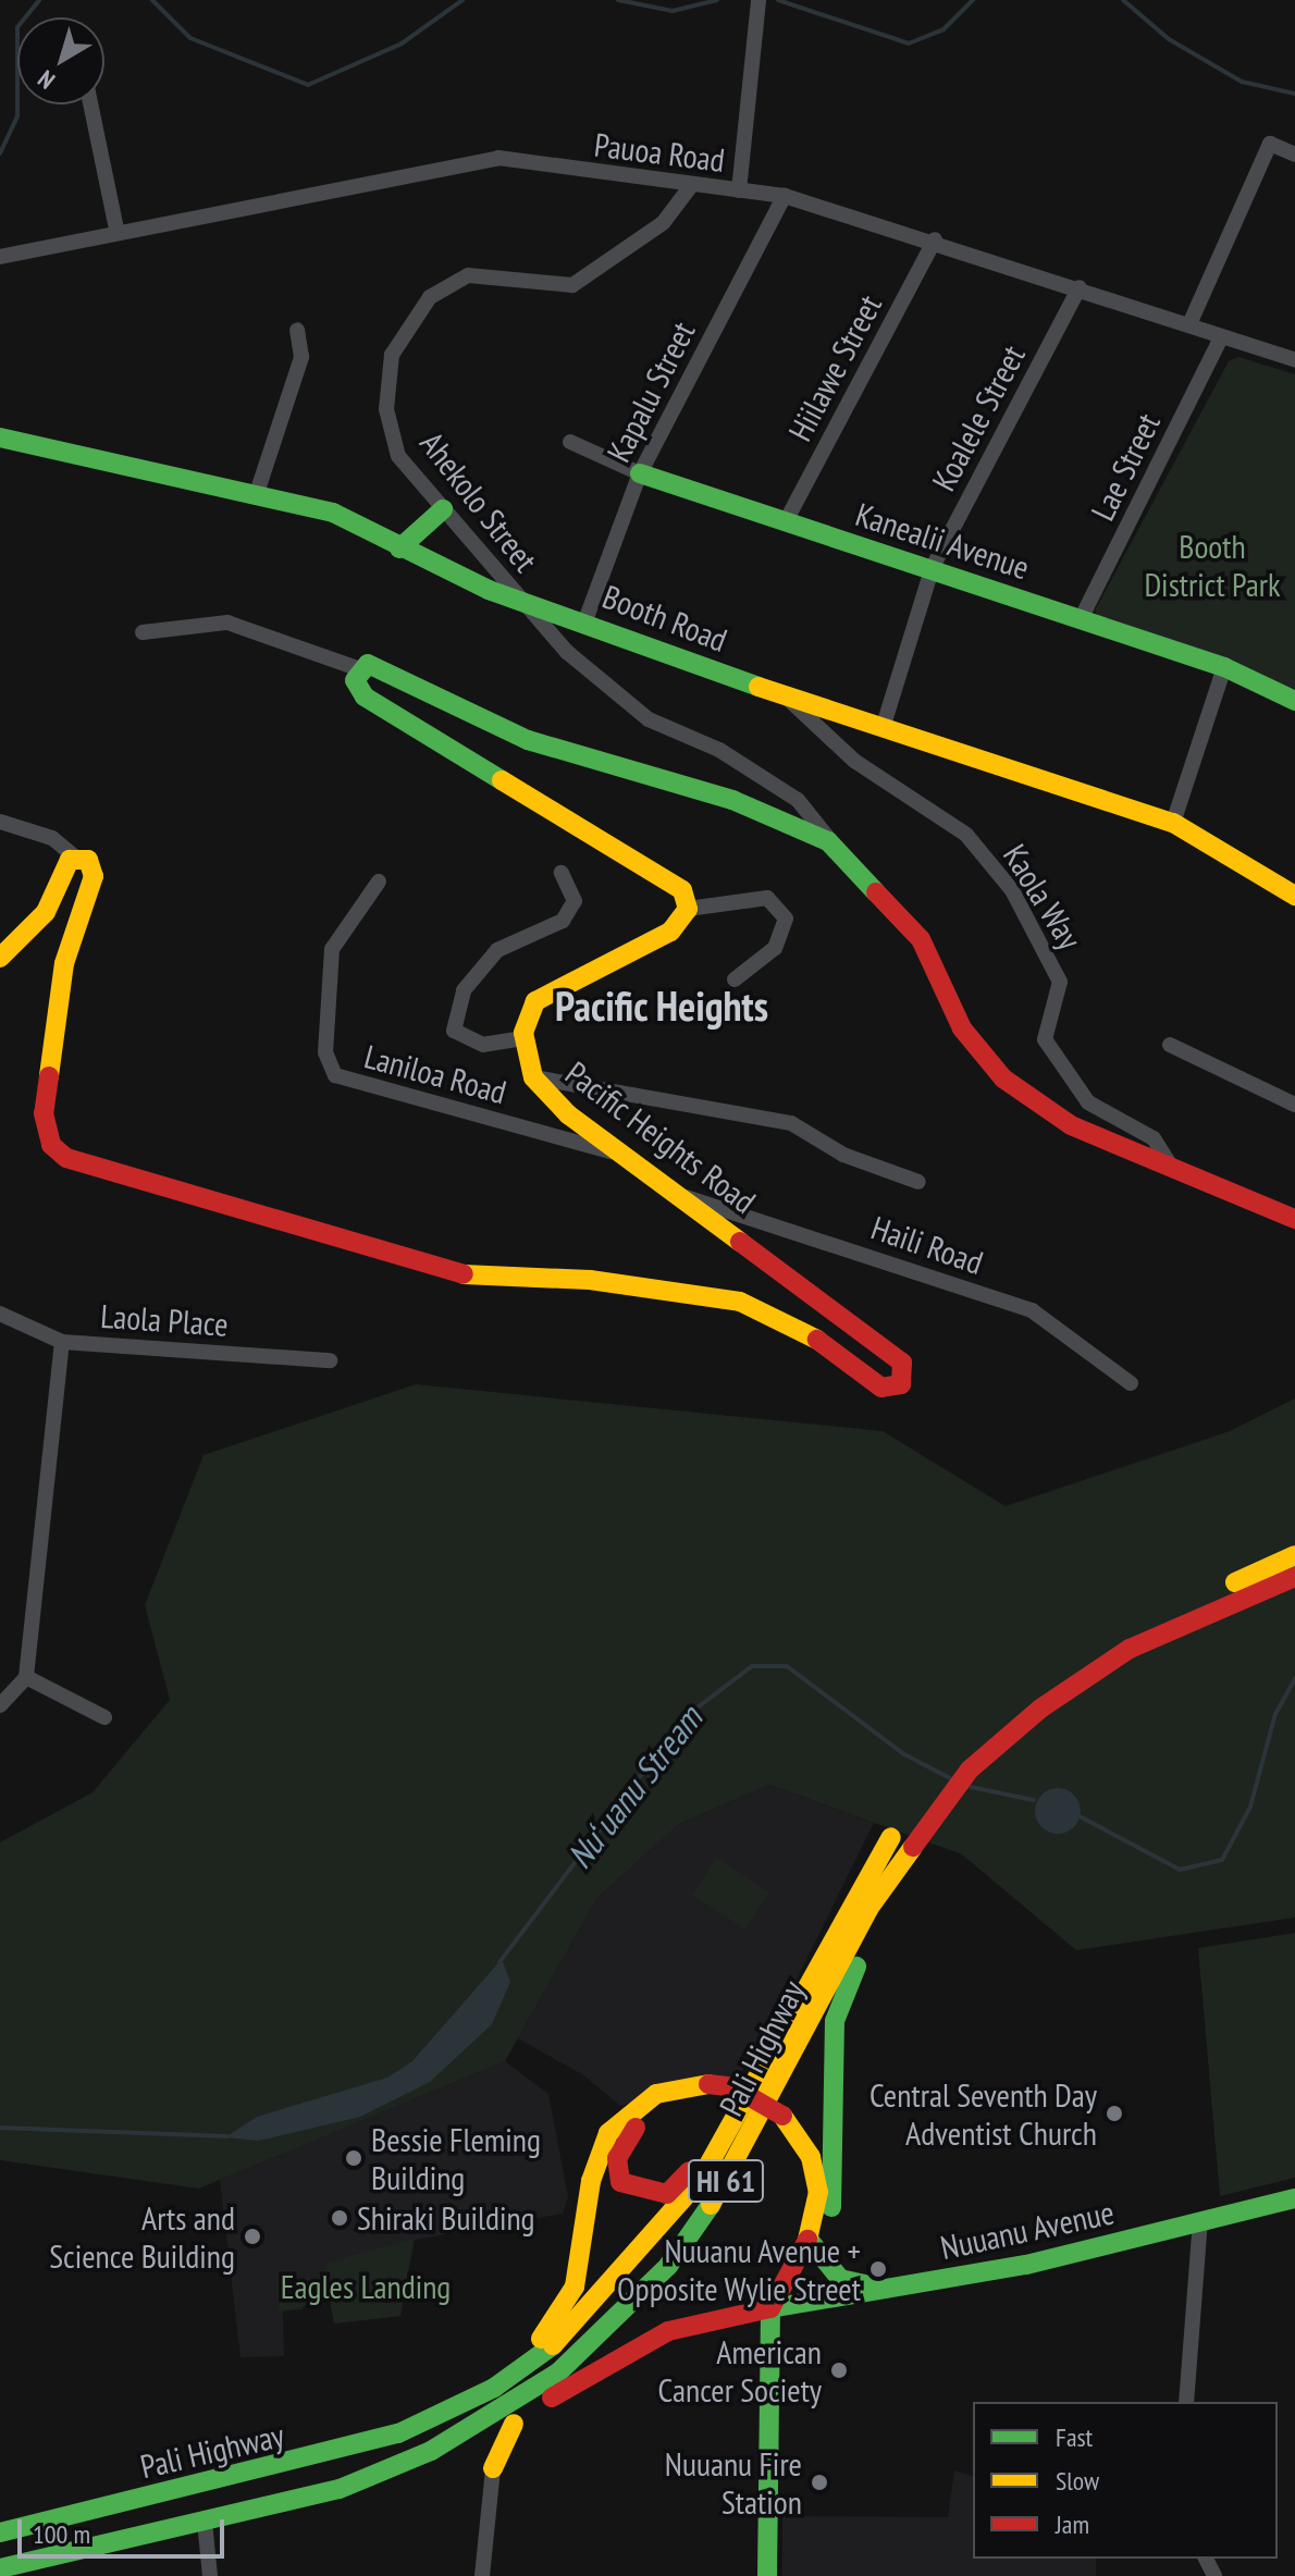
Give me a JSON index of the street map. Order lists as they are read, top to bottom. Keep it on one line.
{"streets":{"main road":["Kanealii Avenue","Booth Road","Pacific Heights Road","Pali Highway","HI 61","Nuuanu Avenue"],"street":["Pauoa Road","Hiilawe Street","Kapalu Street","Koalele Street","Lae Street","Ahekolo Street","Kaola Way","Laniloa Road","Haili Road","Laola Place"]},"crossings":[["Pauoa Road","Hiilawe Street"],["Pauoa Road","Kapalu Street"],["Pauoa Road","Koalele Street"],["Pauoa Road","Lae Street"],["Pauoa Road","Ahekolo Street"],["Hiilawe Street","Kanealii Avenue"],["Kapalu Street","Kanealii Avenue"],["Kapalu Street","Booth Road"],["Koalele Street","Kanealii Avenue"],["Koalele Street","Booth Road"],["Lae Street","Kanealii Avenue"],["Ahekolo Street","Booth Road"],["Booth Road","Kaola Way"],["Laniloa Road","Pacific Heights Road"],["Pacific Heights Road","Haili Road"],["Pali Highway","Nuuanu Avenue"]],"districts":["Pacific Heights"],"water":["Nuʻuanu Stream"],"parks":["Booth District Park","Eagles Landing"],"places":["Central Seventh Day Adventist Church","Bessie Fleming Building","Shiraki Building","Arts and Science Building","Nuuanu Avenue + Opposite Wylie Street","American Cancer Society","Nuuanu Fire Station"],"legend":["Fast","Slow","Jam"],"scale_bar":"100 m","north":"bottom left"}
